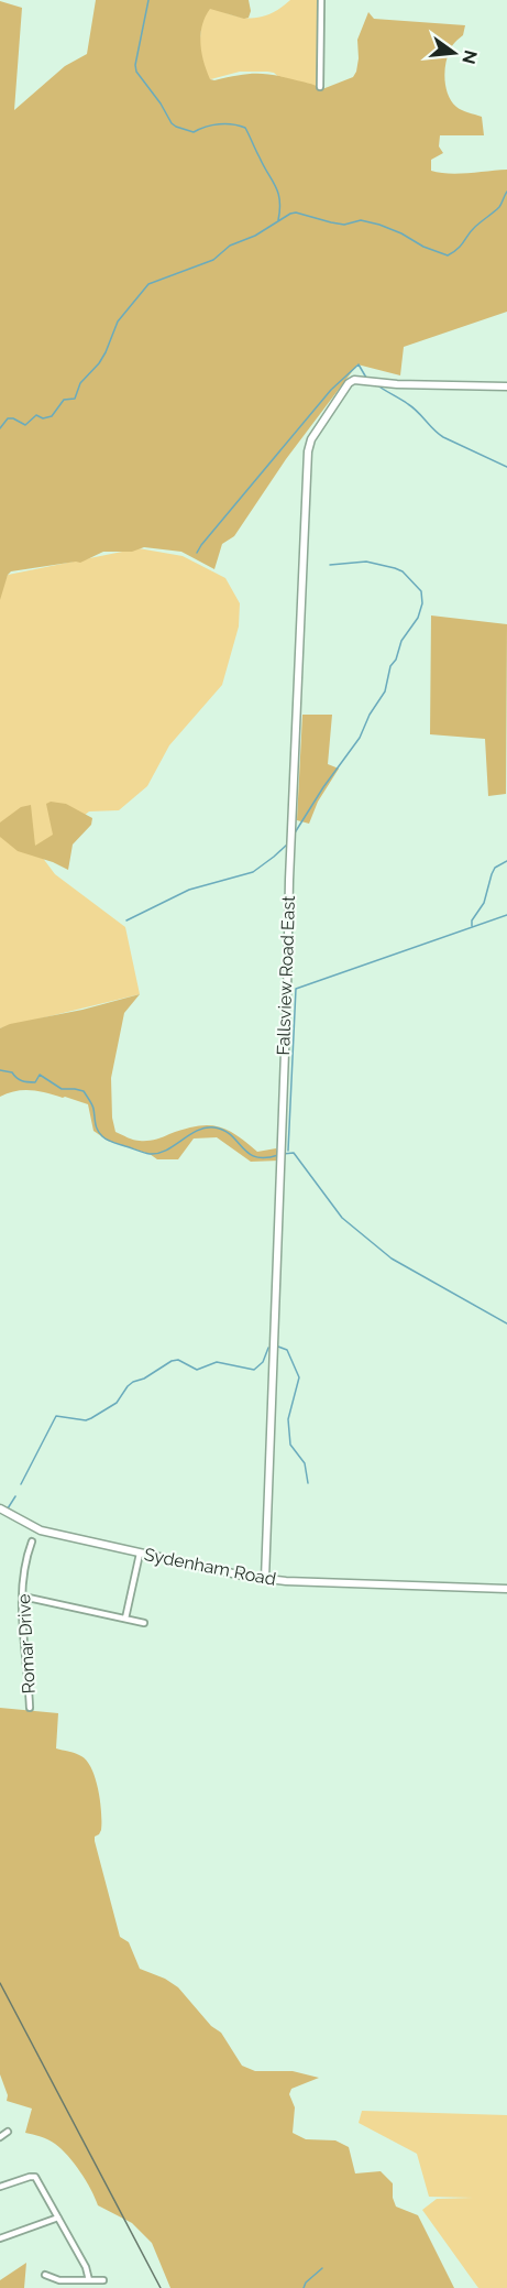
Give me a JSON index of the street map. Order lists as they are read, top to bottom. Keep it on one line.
{"streets":{"street":["Fallsview Road East","Sydenham Road","Romar Drive"]},"crossings":[["Fallsview Road East","Sydenham Road"]],"north":"right"}
